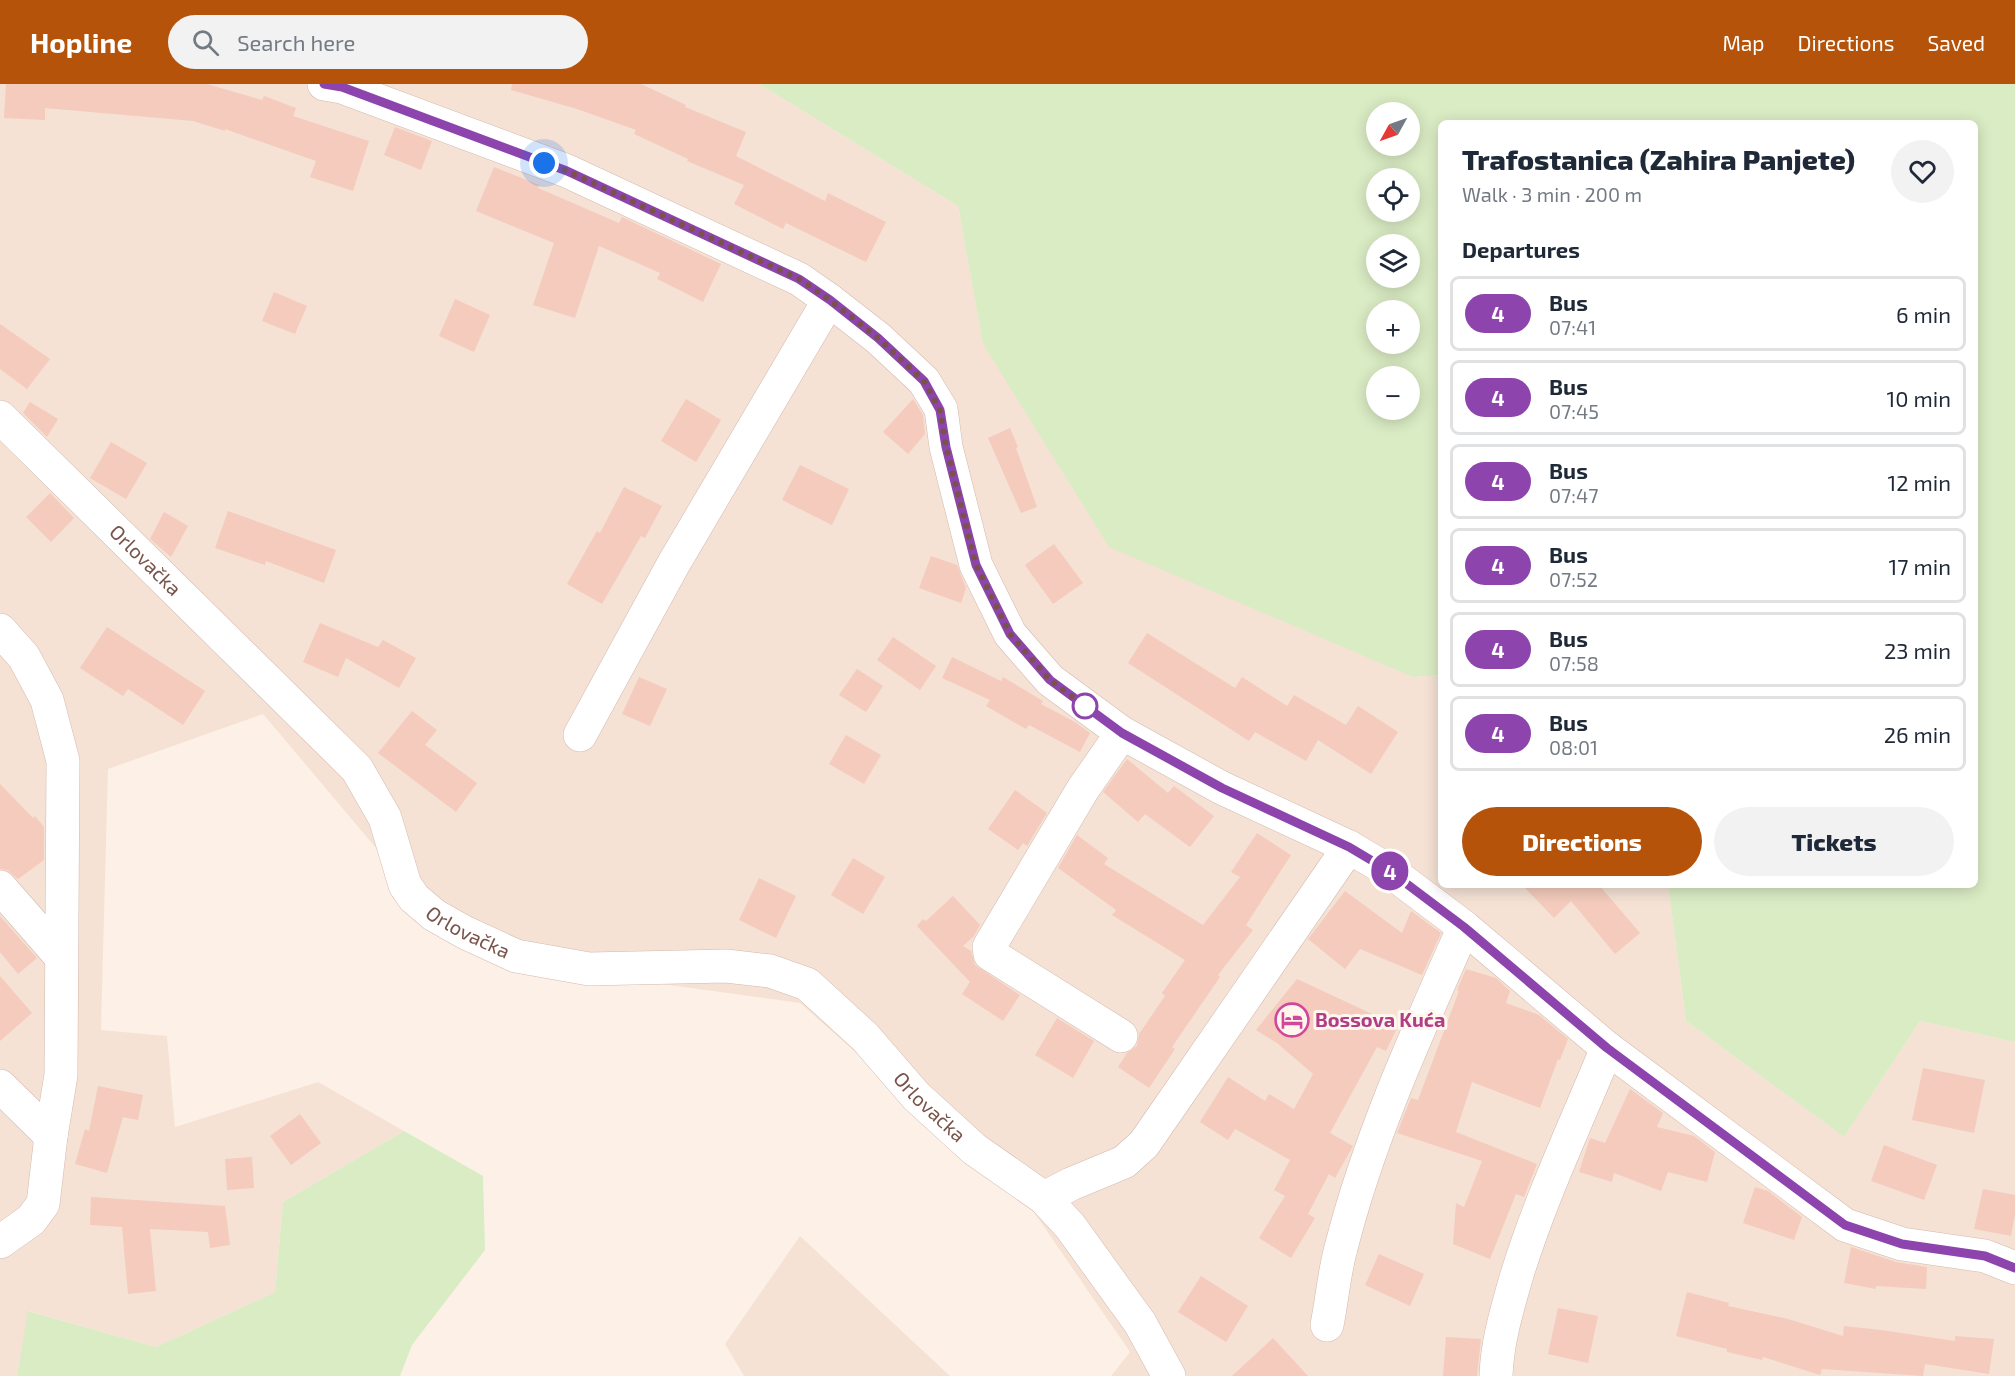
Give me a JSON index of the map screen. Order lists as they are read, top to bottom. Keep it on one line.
{"streets":{"street":["Orlovačka"]},"places":{"hotel":["Bossova Kuća"]},"lines":["bus line 4"],"north":"bottom left","page":{"header":"Hopline","search":"Search here","nav":["Map","Directions","Saved"],"on_map":"4","map_buttons":["+","−"],"heading":[["Trafostanica (Zahira Panjete)","Walk · 3 min · 200 m"],"Departures"],"list":[{"mark":"4","name":"Bus","note":"07:41","value":"6 min"},{"mark":"4","name":"Bus","note":"07:45","value":"10 min"},{"mark":"4","name":"Bus","note":"07:47","value":"12 min"},{"mark":"4","name":"Bus","note":"07:52","value":"17 min"},{"mark":"4","name":"Bus","note":"07:58","value":"23 min"},{"mark":"4","name":"Bus","note":"08:01","value":"26 min"}],"buttons":["Directions","Tickets"]}}
